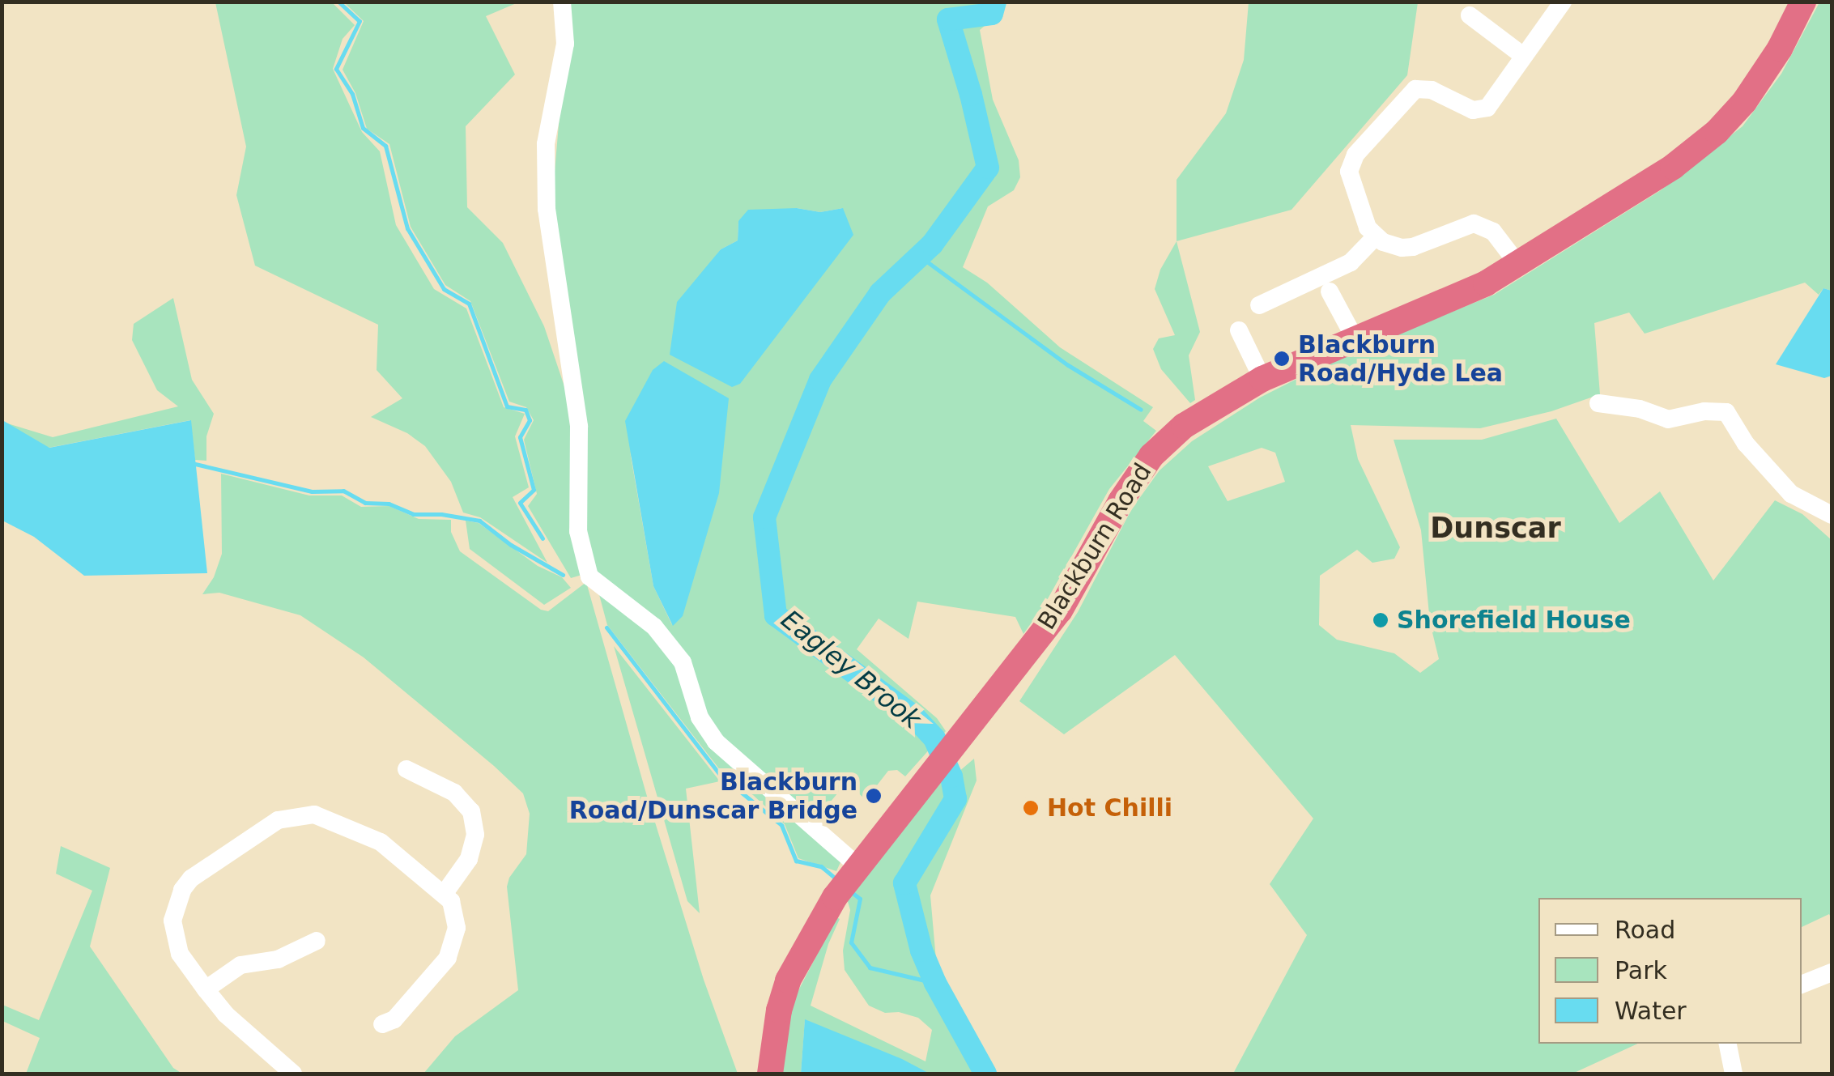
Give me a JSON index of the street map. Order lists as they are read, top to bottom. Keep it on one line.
{"streets":{"highway":["Blackburn Road"]},"districts":["Dunscar"],"water":["Eagley Brook"],"places":["Blackburn Road/Hyde Lea","Shorefield House","Blackburn Road/Dunscar Bridge","Hot Chilli"],"legend":["Road","Park","Water"]}
